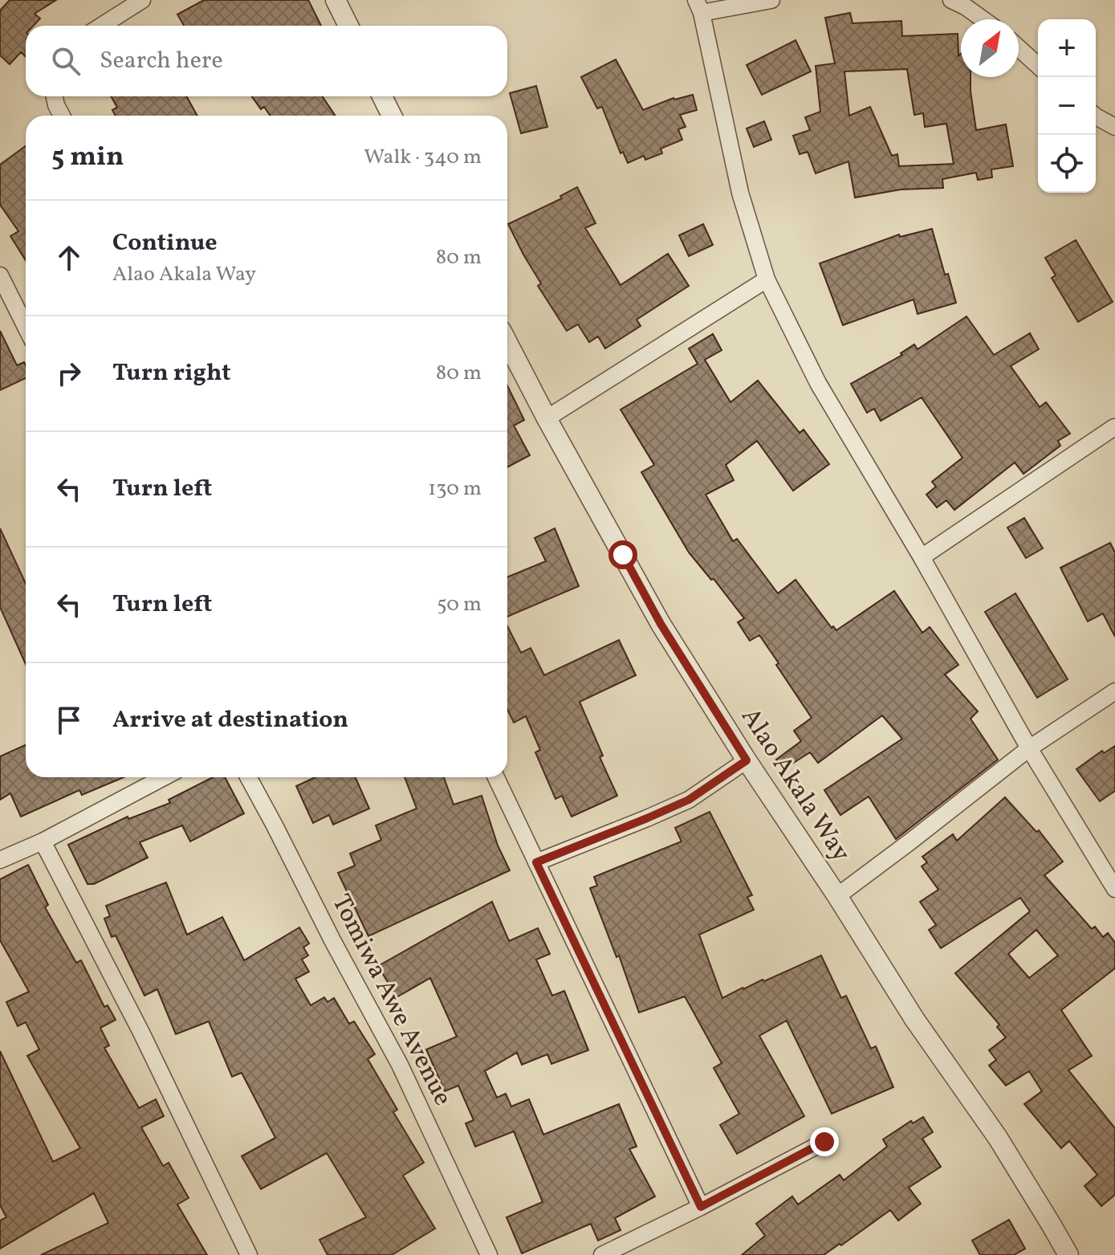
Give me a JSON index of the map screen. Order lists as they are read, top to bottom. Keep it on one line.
{"streets":{"street":["Alao Akala Way","Tomiwa Awe Avenue"]},"north":"top right","page":{"map_buttons":["+","−"],"search":"Search here","heading":["5 min","Walk · 340 m"],"list":[["Continue","Alao Akala Way","80 m"],["Turn right","80 m"],["Turn left","130 m"],["Turn left","50 m"],"Arrive at destination"]}}
